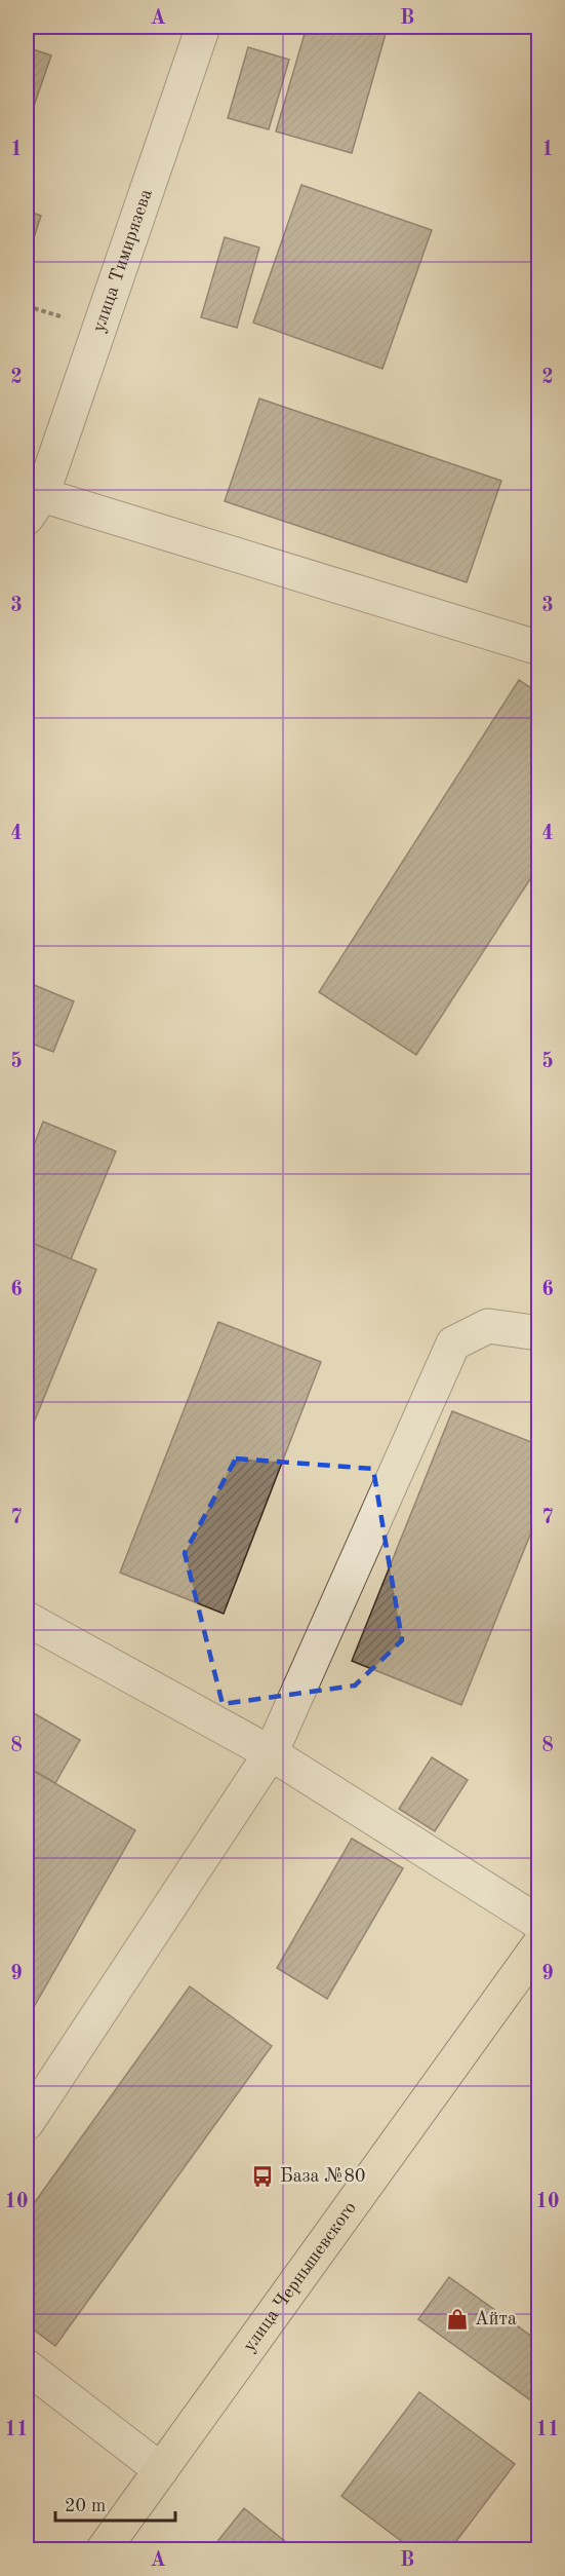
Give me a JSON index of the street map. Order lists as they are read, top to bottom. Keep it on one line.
{"streets":{"main road":["улица Чернышевского"],"street":["улица Тимирязева"]},"places":{"bus stop":["База №80"],"shop":["Айта"]},"scale_bar":"20 m","grid":{"columns":["A","B"],"rows":["1","2","3","4","5","6","7","8","9","10","11"]}}
